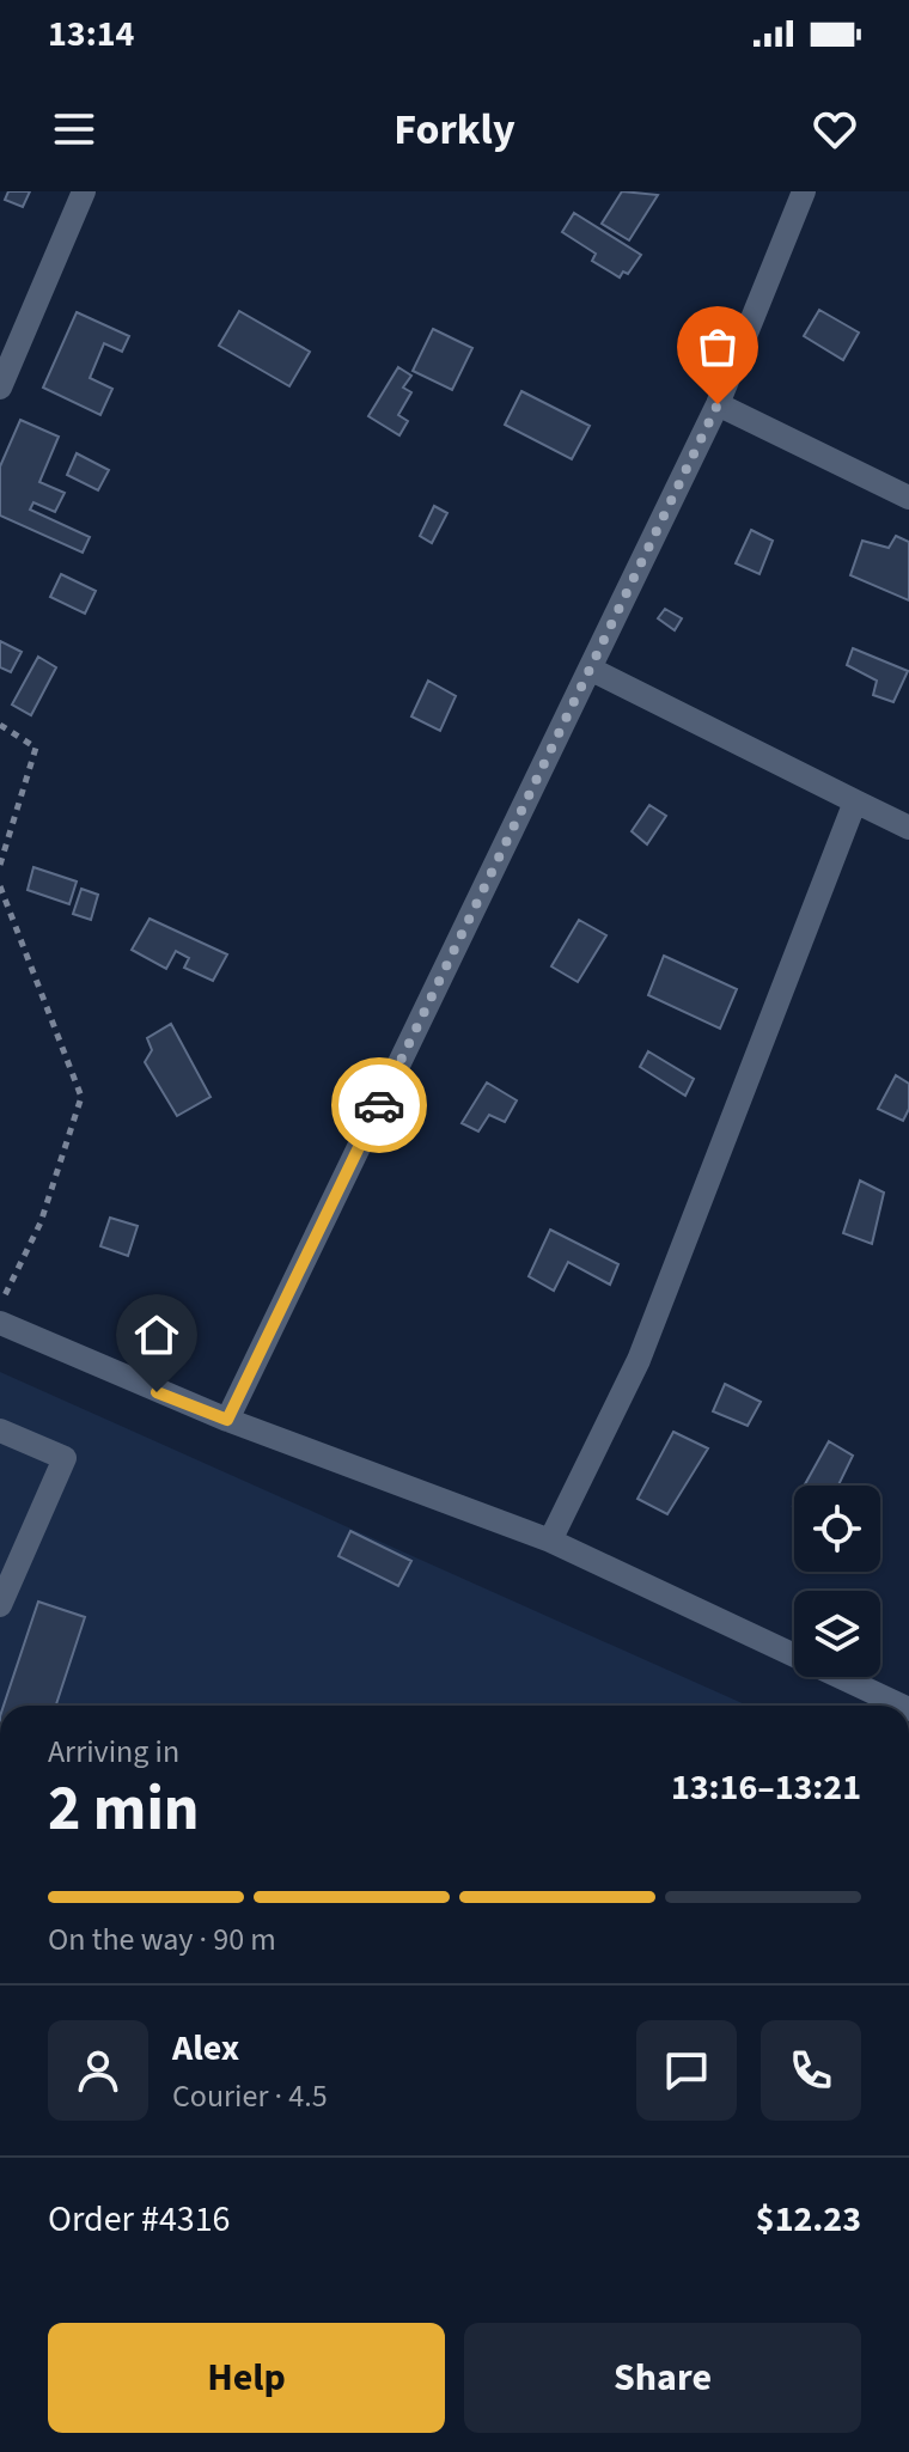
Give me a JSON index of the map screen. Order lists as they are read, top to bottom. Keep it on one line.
{"page":{"status":"13:14","header":"Forkly","heading":["2 min","Arriving in","13:16–13:21"],"panel":["Alex","Courier · 4.5","Order #4316","$12.23"],"bar":"On the way · 90 m","buttons":["Help","Share"]}}
